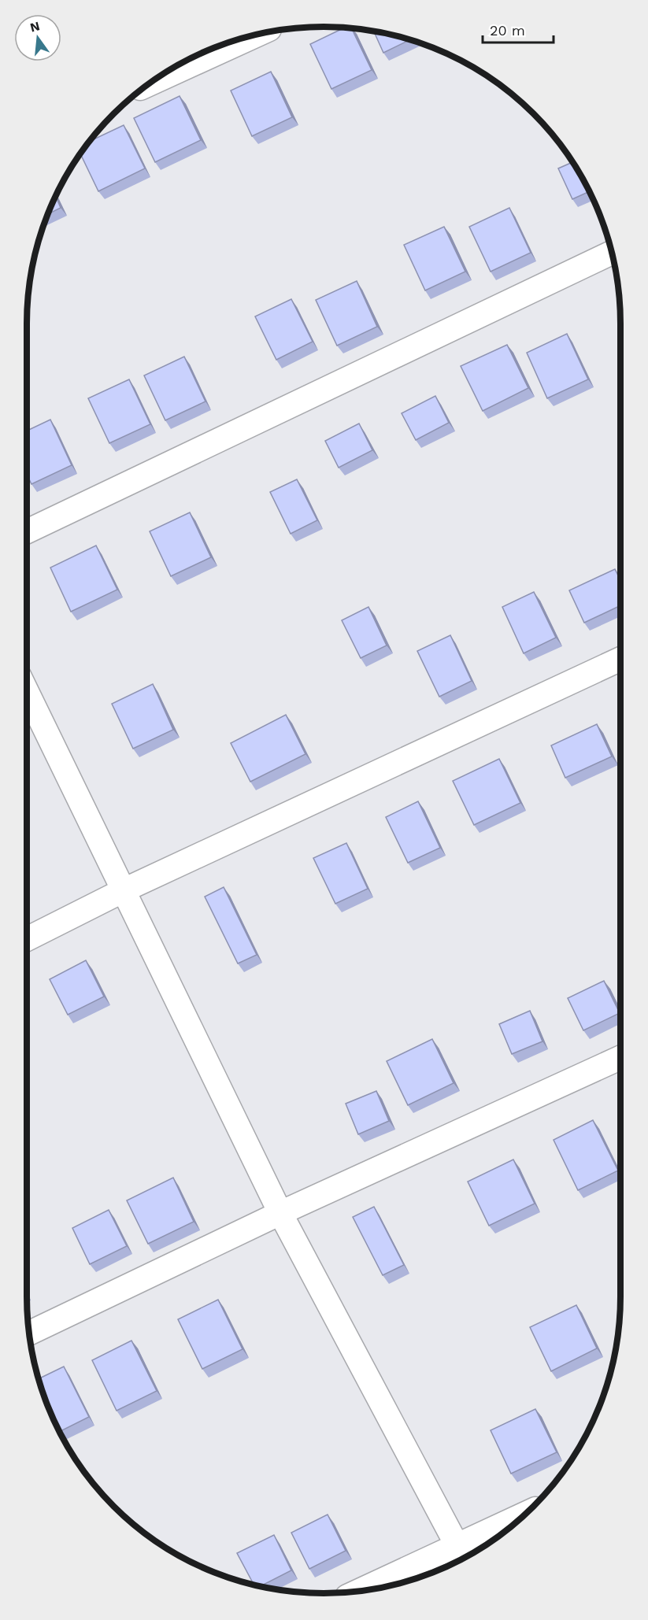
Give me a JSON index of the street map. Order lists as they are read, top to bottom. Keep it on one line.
{"scale_bar":"20 m","north":"top"}
